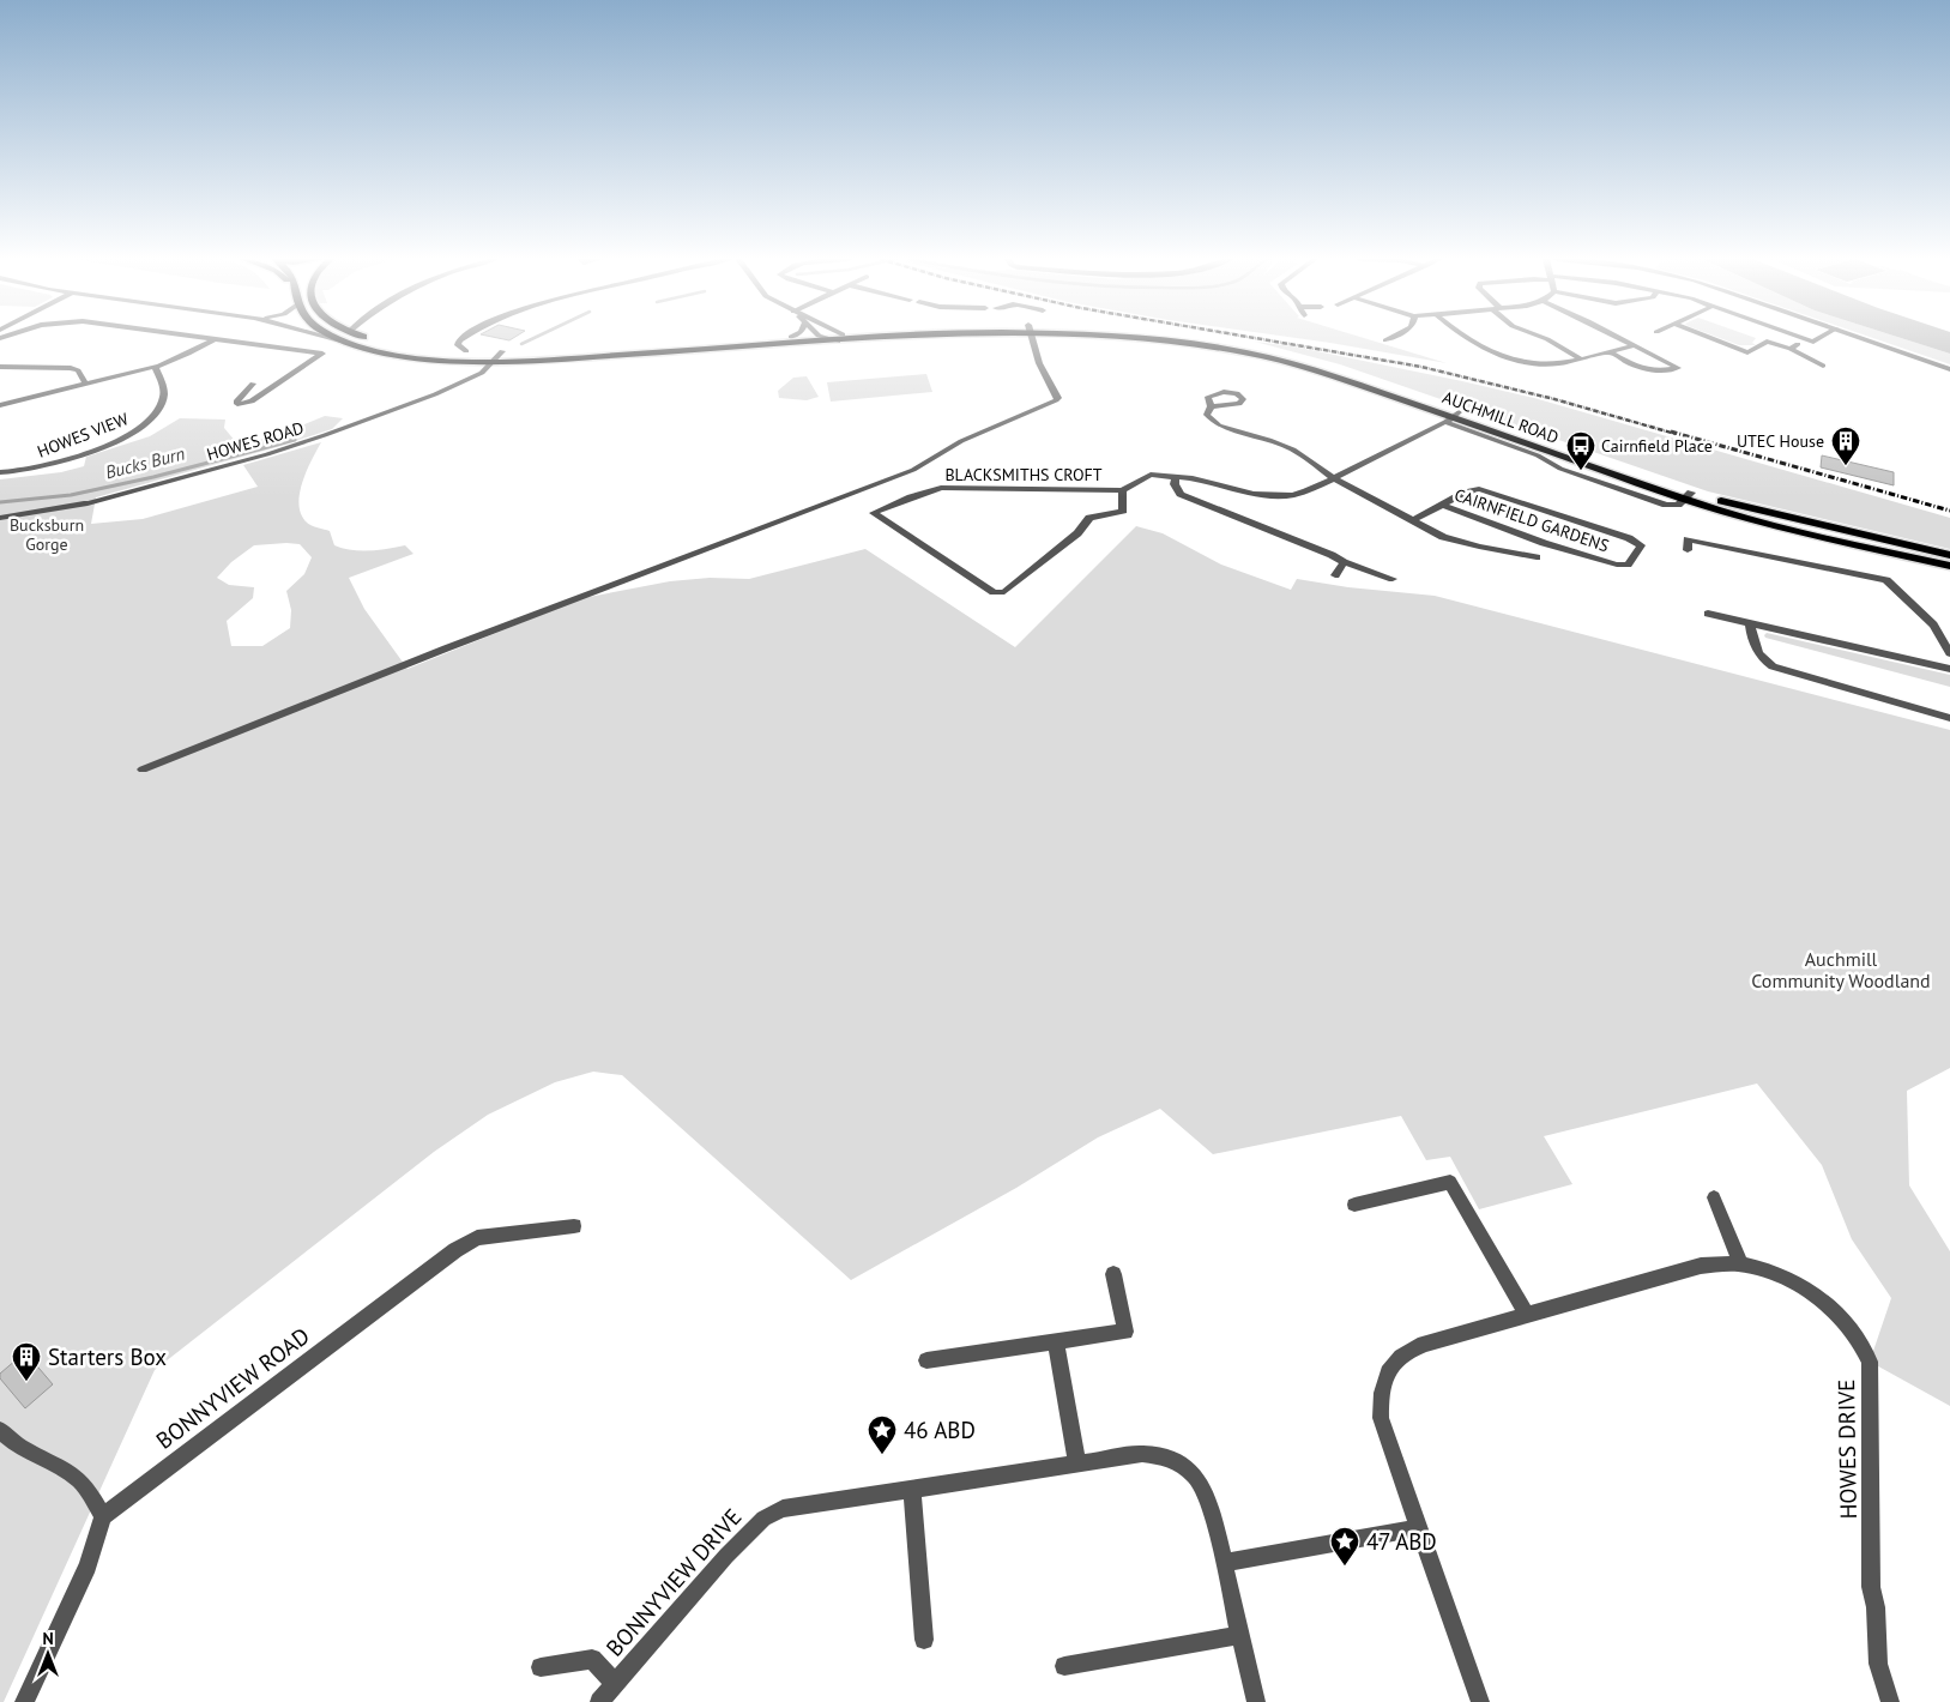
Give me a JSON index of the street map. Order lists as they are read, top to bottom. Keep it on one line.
{"streets":{"main road":["AUCHMILL ROAD"],"street":["HOWES VIEW","HOWES ROAD","BLACKSMITHS CROFT","CAIRNFIELD GARDENS","BONNYVIEW ROAD","HOWES DRIVE","BONNYVIEW DRIVE"]},"crossings":[["AUCHMILL ROAD","HOWES ROAD"]],"water":["Bucks Burn"],"parks":["Bucksburn Gorge","Auchmill Community Woodland"],"places":{"building":["UTEC House","Starters Box"],"bus stop":["Cairnfield Place"],"place":["46 ABD","47 ABD"]},"north":"top"}
